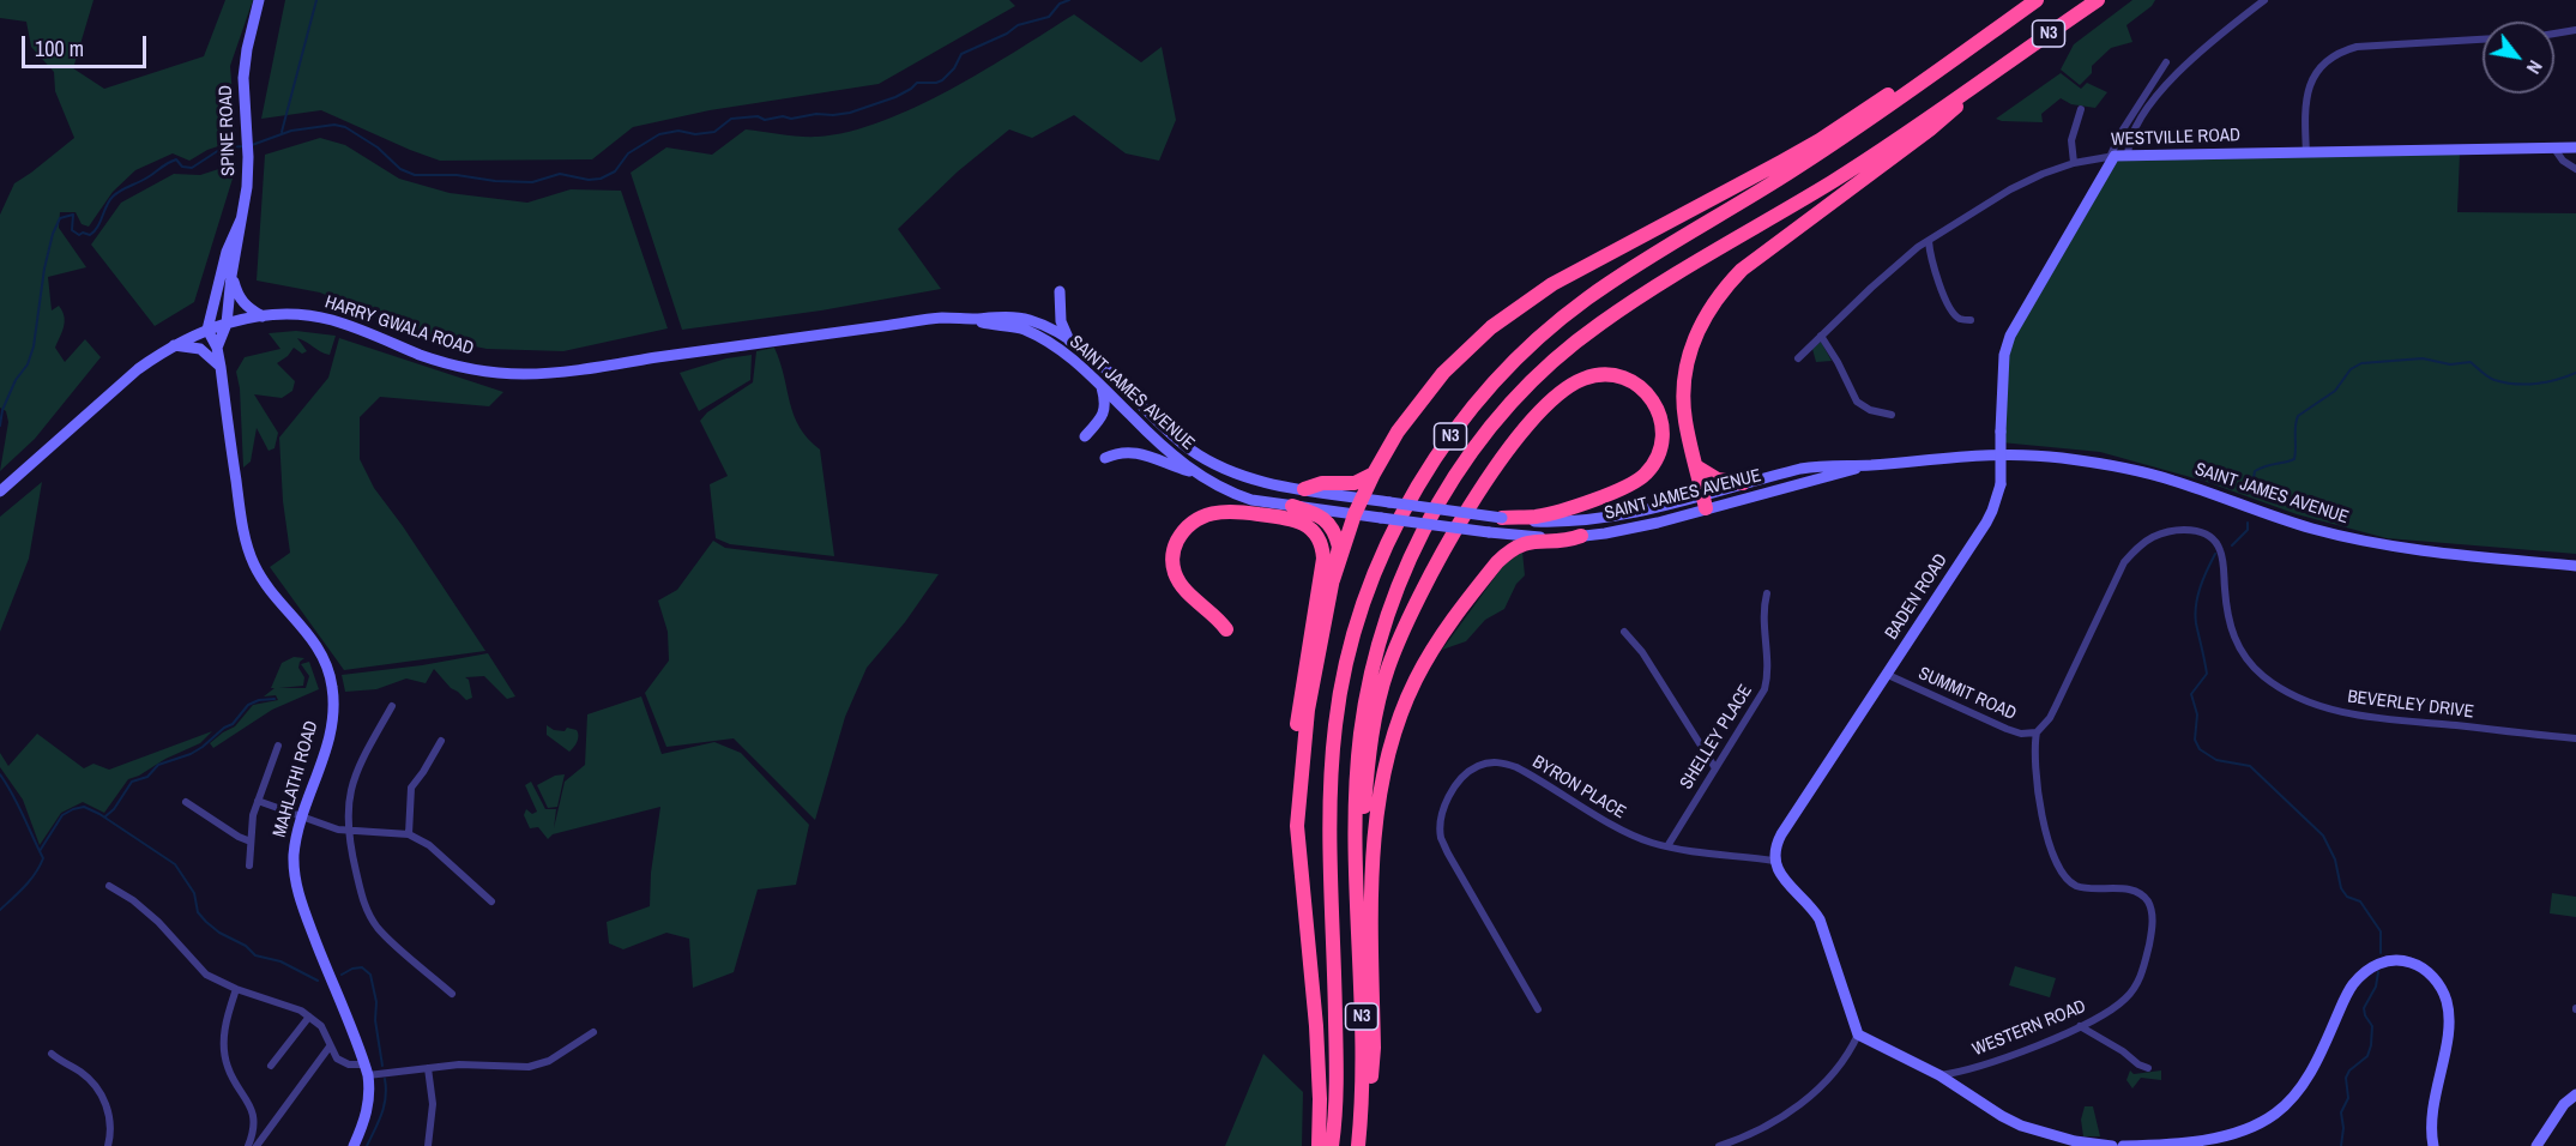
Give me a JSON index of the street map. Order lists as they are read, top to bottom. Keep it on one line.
{"streets":{"highway":["N3"],"main road":["SPINE ROAD","WESTVILLE ROAD","HARRY GWALA ROAD","SAINT JAMES AVENUE","BADEN ROAD","MAHLATHI ROAD"],"street":["SUMMIT ROAD","BEVERLEY DRIVE","SHELLEY PLACE","BYRON PLACE","WESTERN ROAD"]},"crossings":[["SPINE ROAD","HARRY GWALA ROAD"],["SPINE ROAD","MAHLATHI ROAD"],["WESTVILLE ROAD","BADEN ROAD"],["HARRY GWALA ROAD","SAINT JAMES AVENUE"],["HARRY GWALA ROAD","MAHLATHI ROAD"],["BADEN ROAD","SUMMIT ROAD"],["BADEN ROAD","BYRON PLACE"],["SUMMIT ROAD","BEVERLEY DRIVE"],["SUMMIT ROAD","WESTERN ROAD"],["BEVERLEY DRIVE","WESTERN ROAD"],["SHELLEY PLACE","BYRON PLACE"]],"scale_bar":"100 m","north":"bottom right"}
